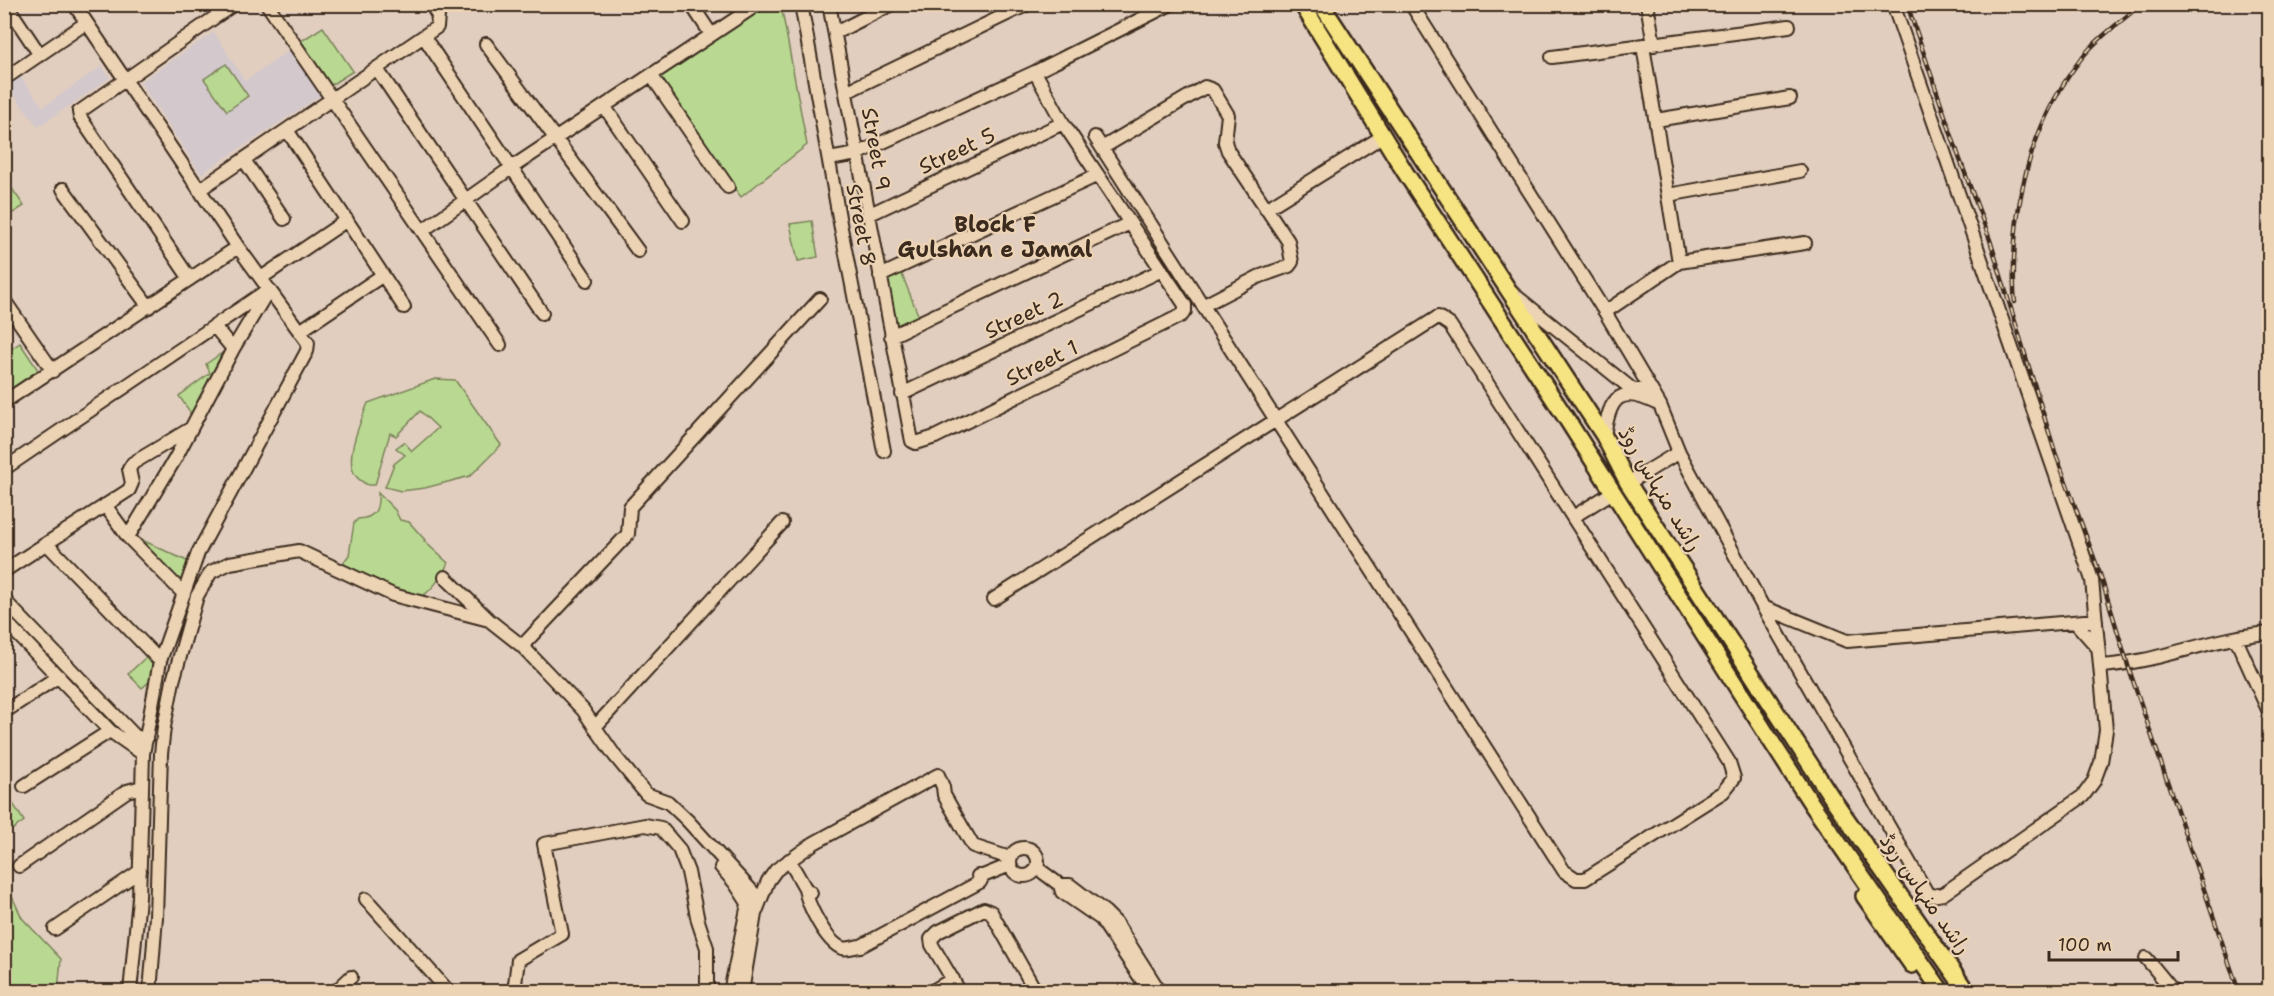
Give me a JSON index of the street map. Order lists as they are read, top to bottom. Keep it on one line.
{"streets":{"main road":["راشد منہاس روڈ"],"street":["Street 9","Street 5","Street 8","Street 2","Street 1"]},"crossings":[["Street 9","Street 5"],["Street 9","Street 2"],["Street 9","Street 1"],["Street 2","Street 1"]],"districts":["Block F Gulshan e Jamal"],"scale_bar":"100 m"}
